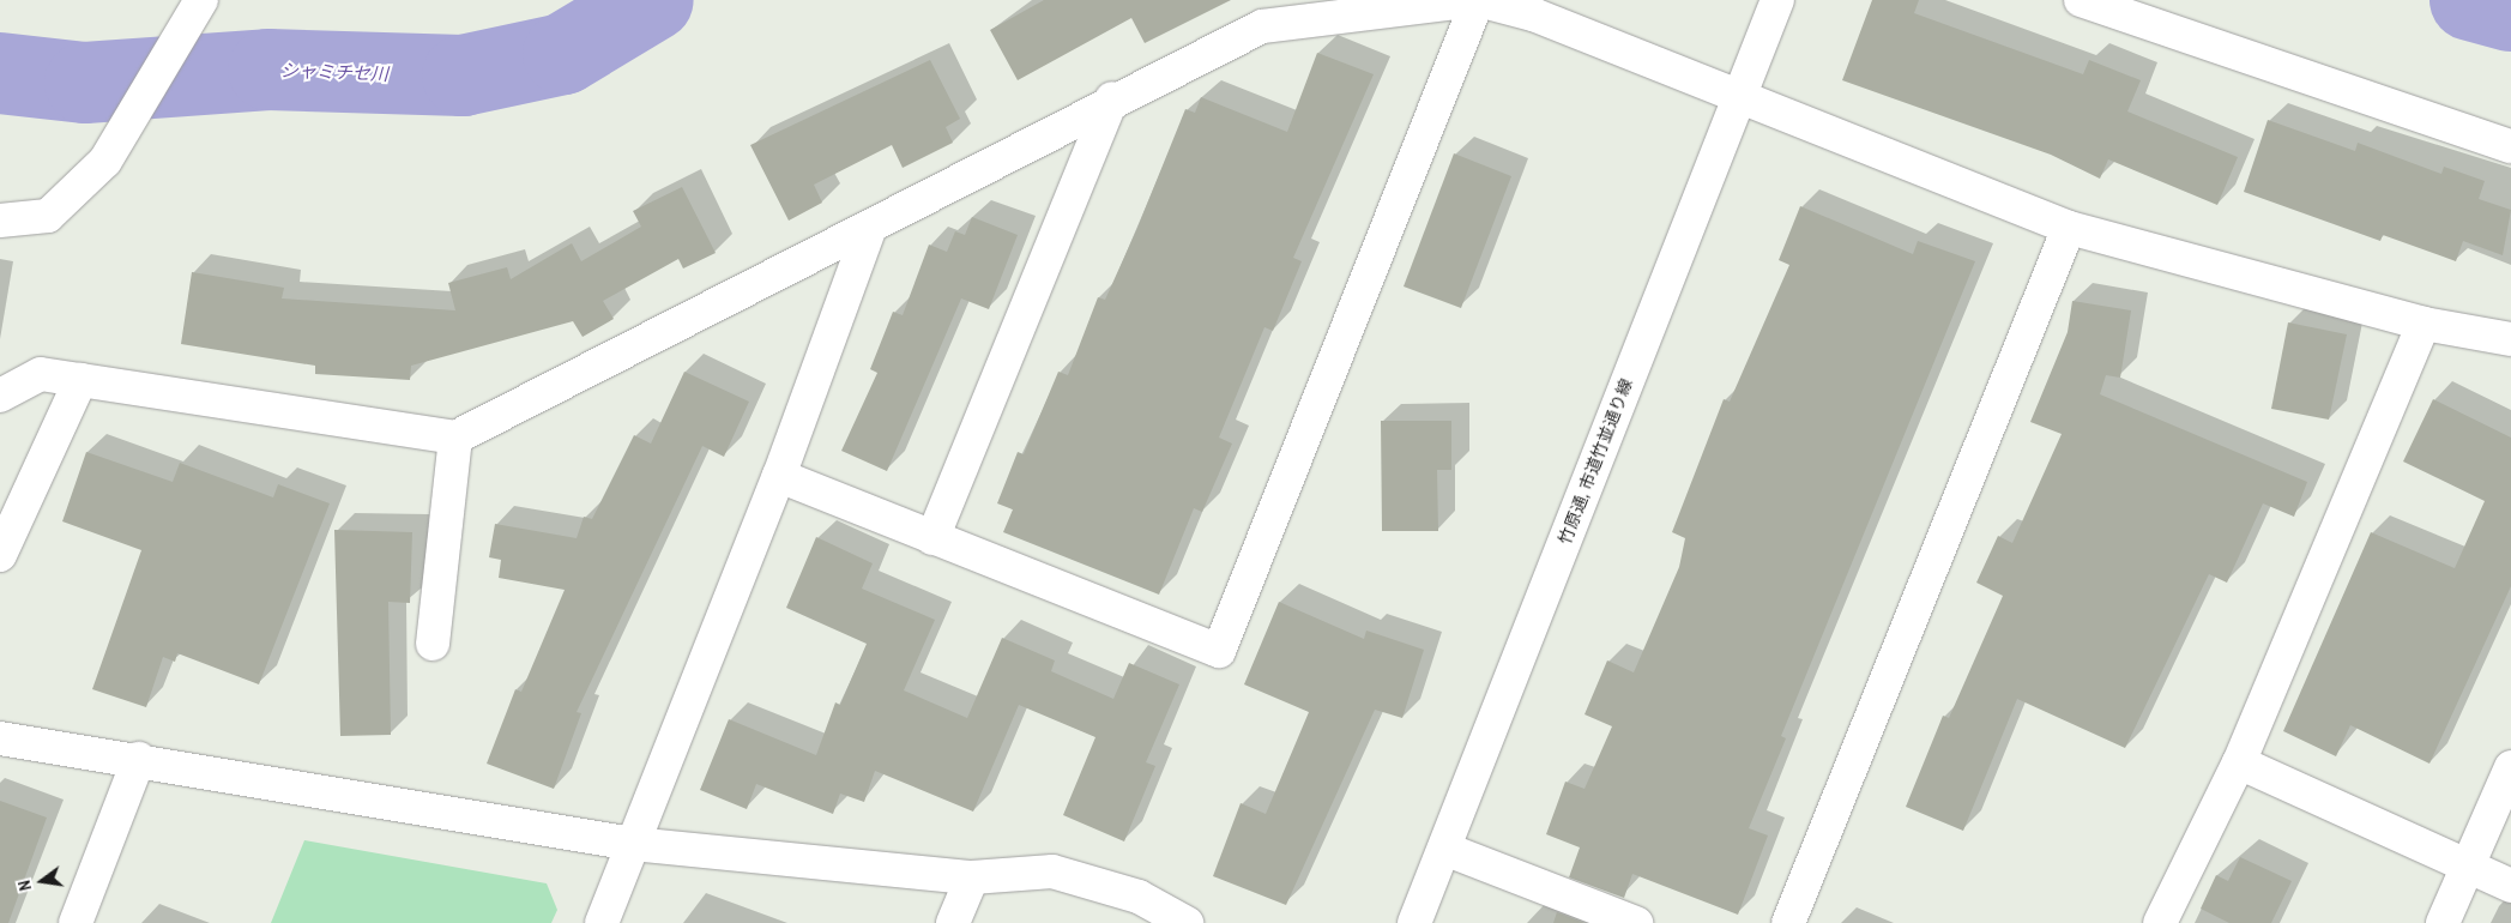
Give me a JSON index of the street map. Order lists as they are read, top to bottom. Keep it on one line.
{"streets":{"street":["竹原通, 市道竹並通り線"]},"water":["シャミチセ川"],"north":"left"}
